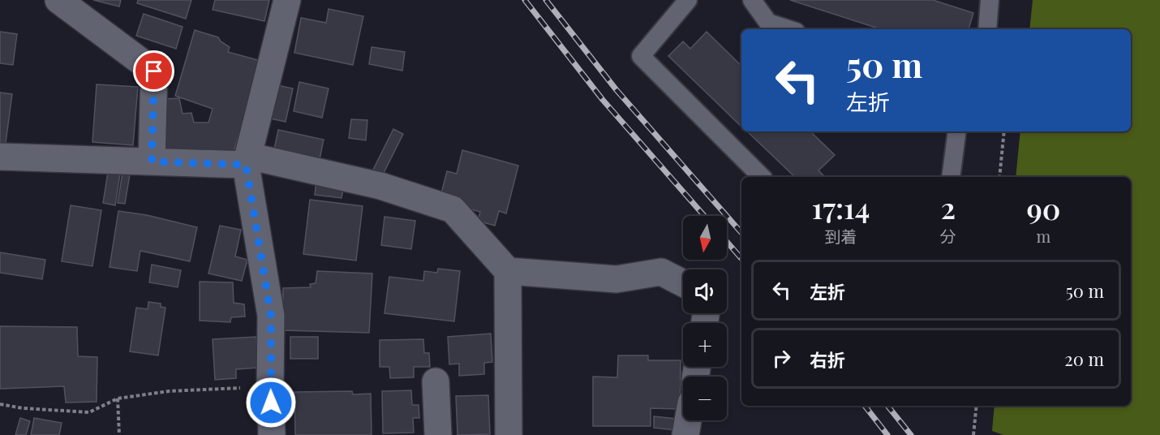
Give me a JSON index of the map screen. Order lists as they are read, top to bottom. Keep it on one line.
{"north":"bottom","page":{"turn":["50 m","左折"],"eta":["17:14","到着","2","分","90","m"],"map_buttons":["+","−"],"list":[{"name":"左折","value":"50 m"},{"name":"右折","value":"20 m"}]}}
